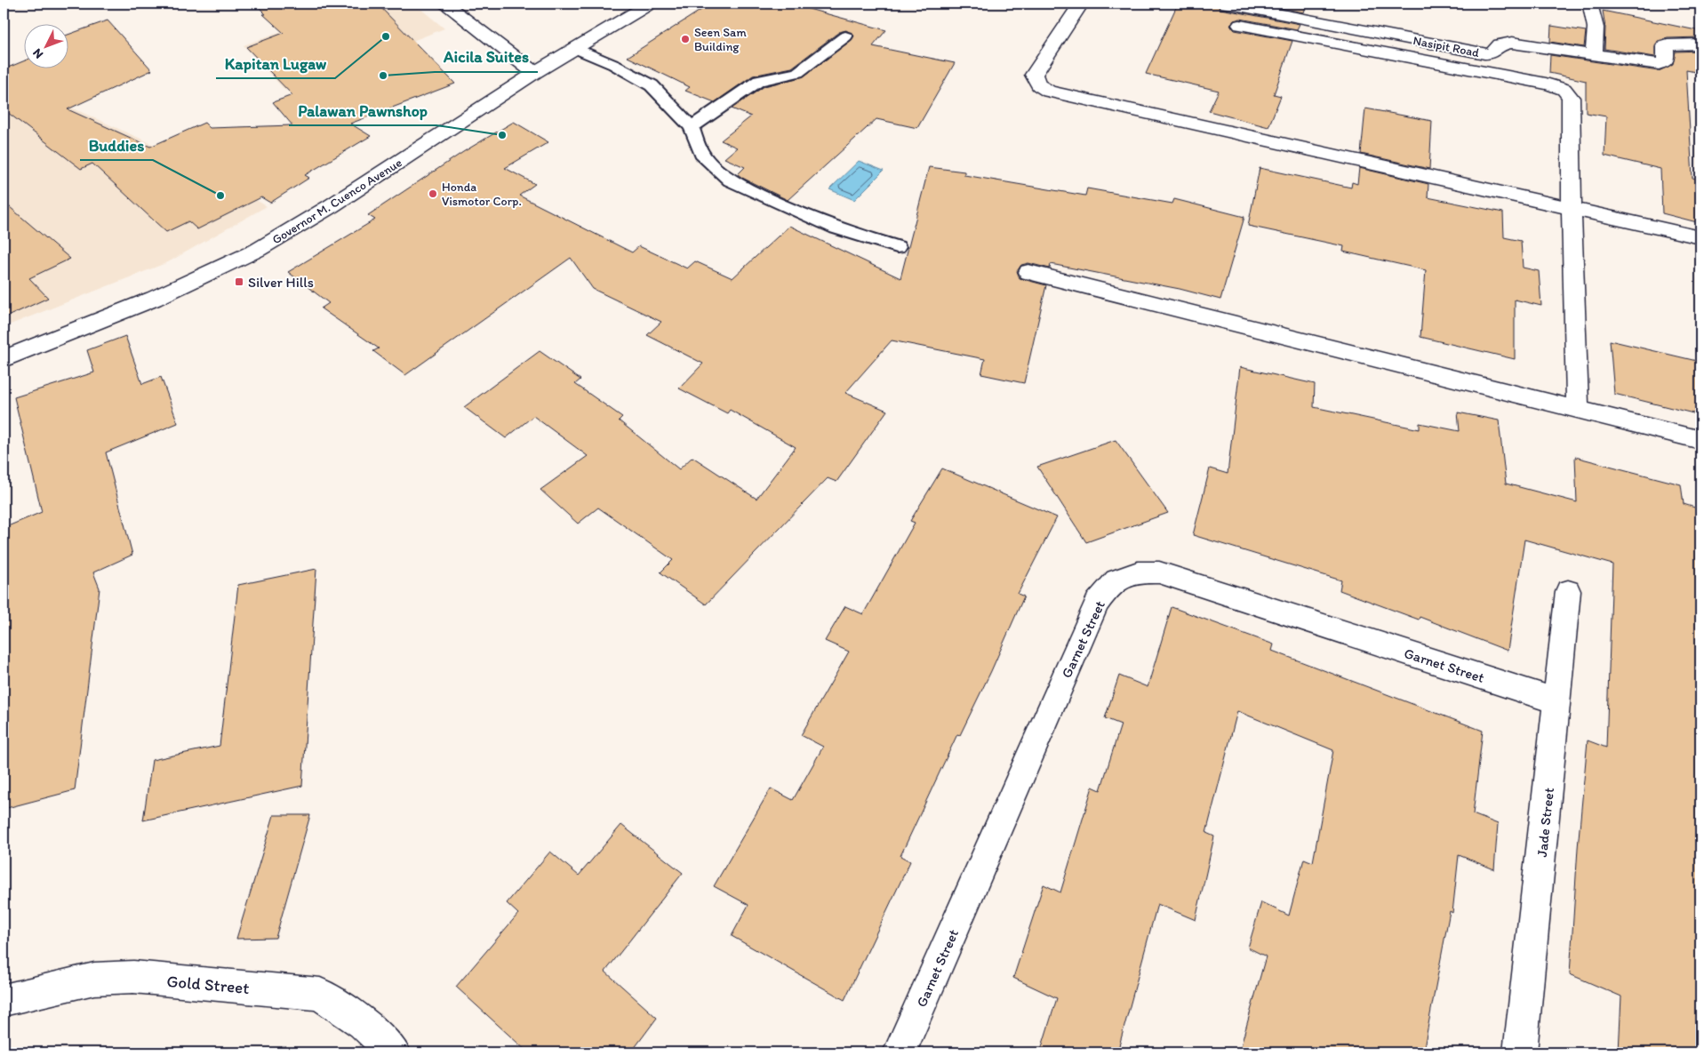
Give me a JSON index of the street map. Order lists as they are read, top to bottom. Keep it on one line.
{"streets":{"street":["Nasipit Road","Governor M. Cuenco Avenue","Garnet Street","Jade Street","Gold Street"]},"crossings":[["Garnet Street","Jade Street"]],"places":{"other":["Kapitan Lugaw","Seen Sam Building","Aicila Suites","Palawan Pawnshop","Honda Vismotor Corp.","Buddies"],"transit":["Silver Hills"]},"north":"bottom left"}
